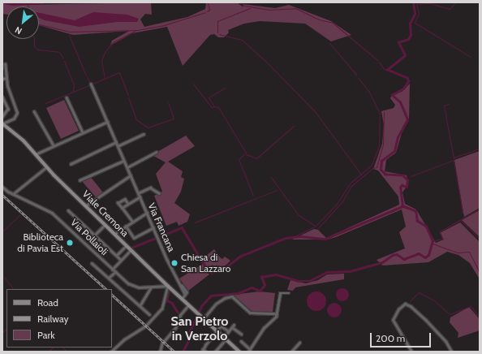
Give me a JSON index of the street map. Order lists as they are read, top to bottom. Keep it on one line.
{"streets":{"main road":["Viale Cremona"],"street":["Via Francana","Via Pollaioli"]},"crossings":[["Viale Cremona","Via Francana"],["Viale Cremona","Via Pollaioli"]],"districts":["San Pietro in Verzolo"],"places":["Biblioteca di Pavia Est","Chiesa di San Lazzaro"],"legend":["Road","Railway","Park"],"scale_bar":"200 m","north":"bottom left"}
